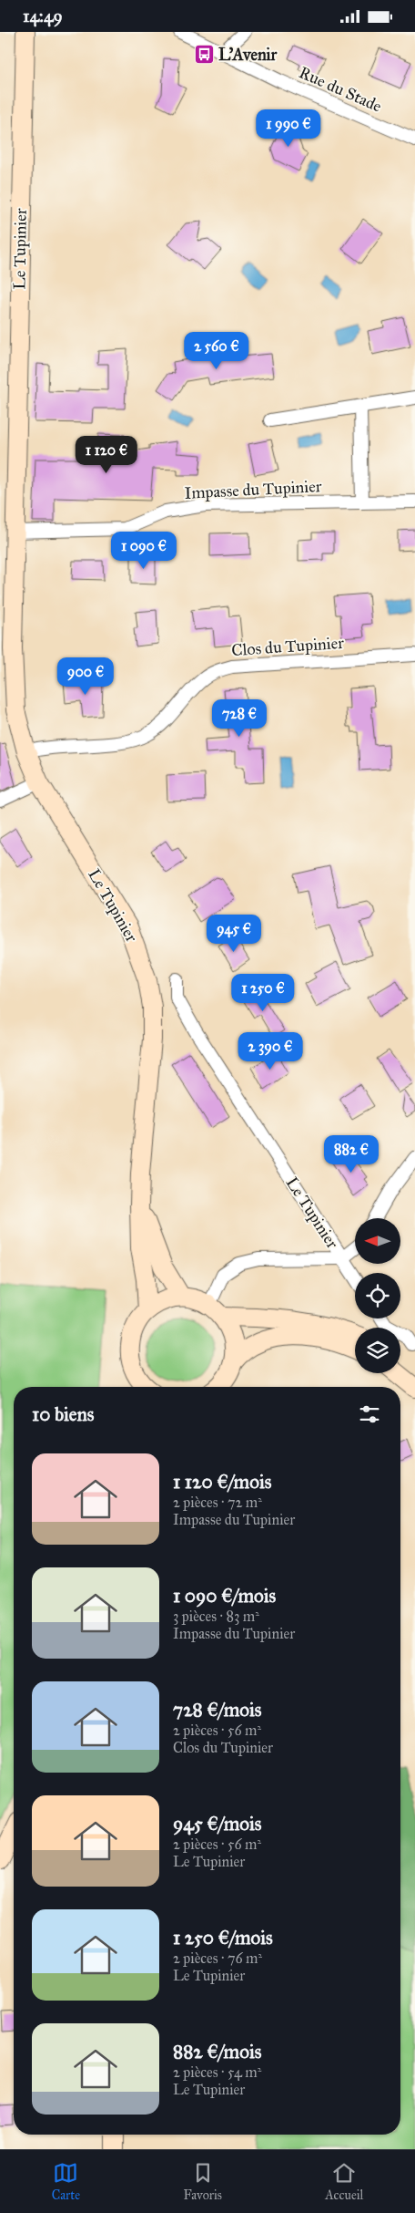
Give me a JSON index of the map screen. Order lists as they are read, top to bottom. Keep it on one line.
{"streets":{"main road":["Le Tupinier"],"street":["Rue du Stade","Impasse du Tupinier","Clos du Tupinier"]},"crossings":[["Le Tupinier","Impasse du Tupinier"],["Le Tupinier","Clos du Tupinier"]],"places":{"bus stop":["L'Avenir"]},"north":"left","page":{"status":"14:49","price":["1 990 €","2 560 €","1 120 €","1 090 €","900 €","728 €","945 €","1 250 €","2 390 €","882 €"],"heading":"10 biens","list":[{"name":"1 120 €/mois","note":"2 pièces · 72 m² · Impasse du Tupinier"},{"name":"1 090 €/mois","note":"3 pièces · 83 m² · Impasse du Tupinier"},{"name":"728 €/mois","note":"2 pièces · 56 m² · Clos du Tupinier"},{"name":"945 €/mois","note":"2 pièces · 56 m² · Le Tupinier"},{"name":"1 250 €/mois","note":"2 pièces · 76 m² · Le Tupinier"},{"name":"882 €/mois","note":"2 pièces · 54 m² · Le Tupinier"}],"tabs":["Carte","Favoris","Accueil"]}}
